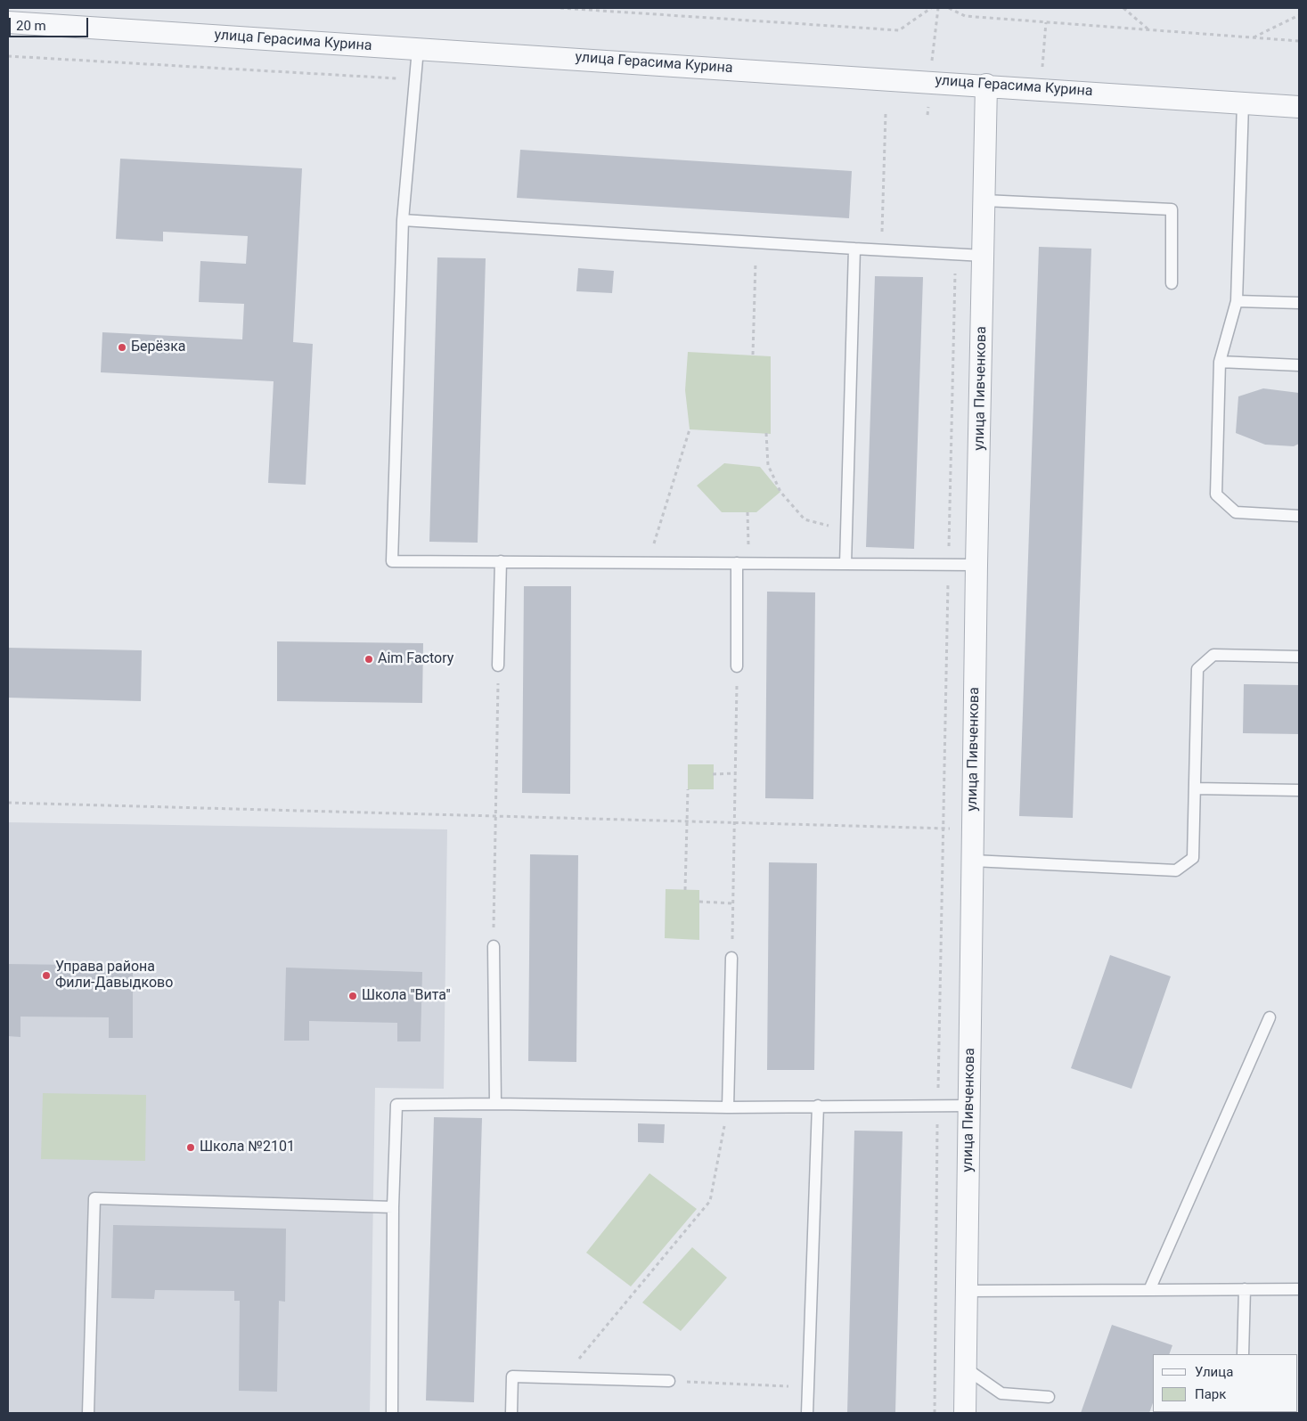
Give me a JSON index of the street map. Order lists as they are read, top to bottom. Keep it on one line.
{"streets":{"street":["улица Герасима Курина","улица Пивченкова"]},"crossings":[["улица Герасима Курина","улица Пивченкова"]],"places":["Берёзка","Aim Factory","Управа района Фили-Давыдково","Школа \"Вита\"","Школа №2101"],"legend":["Улица","Парк"],"scale_bar":"20 m"}
